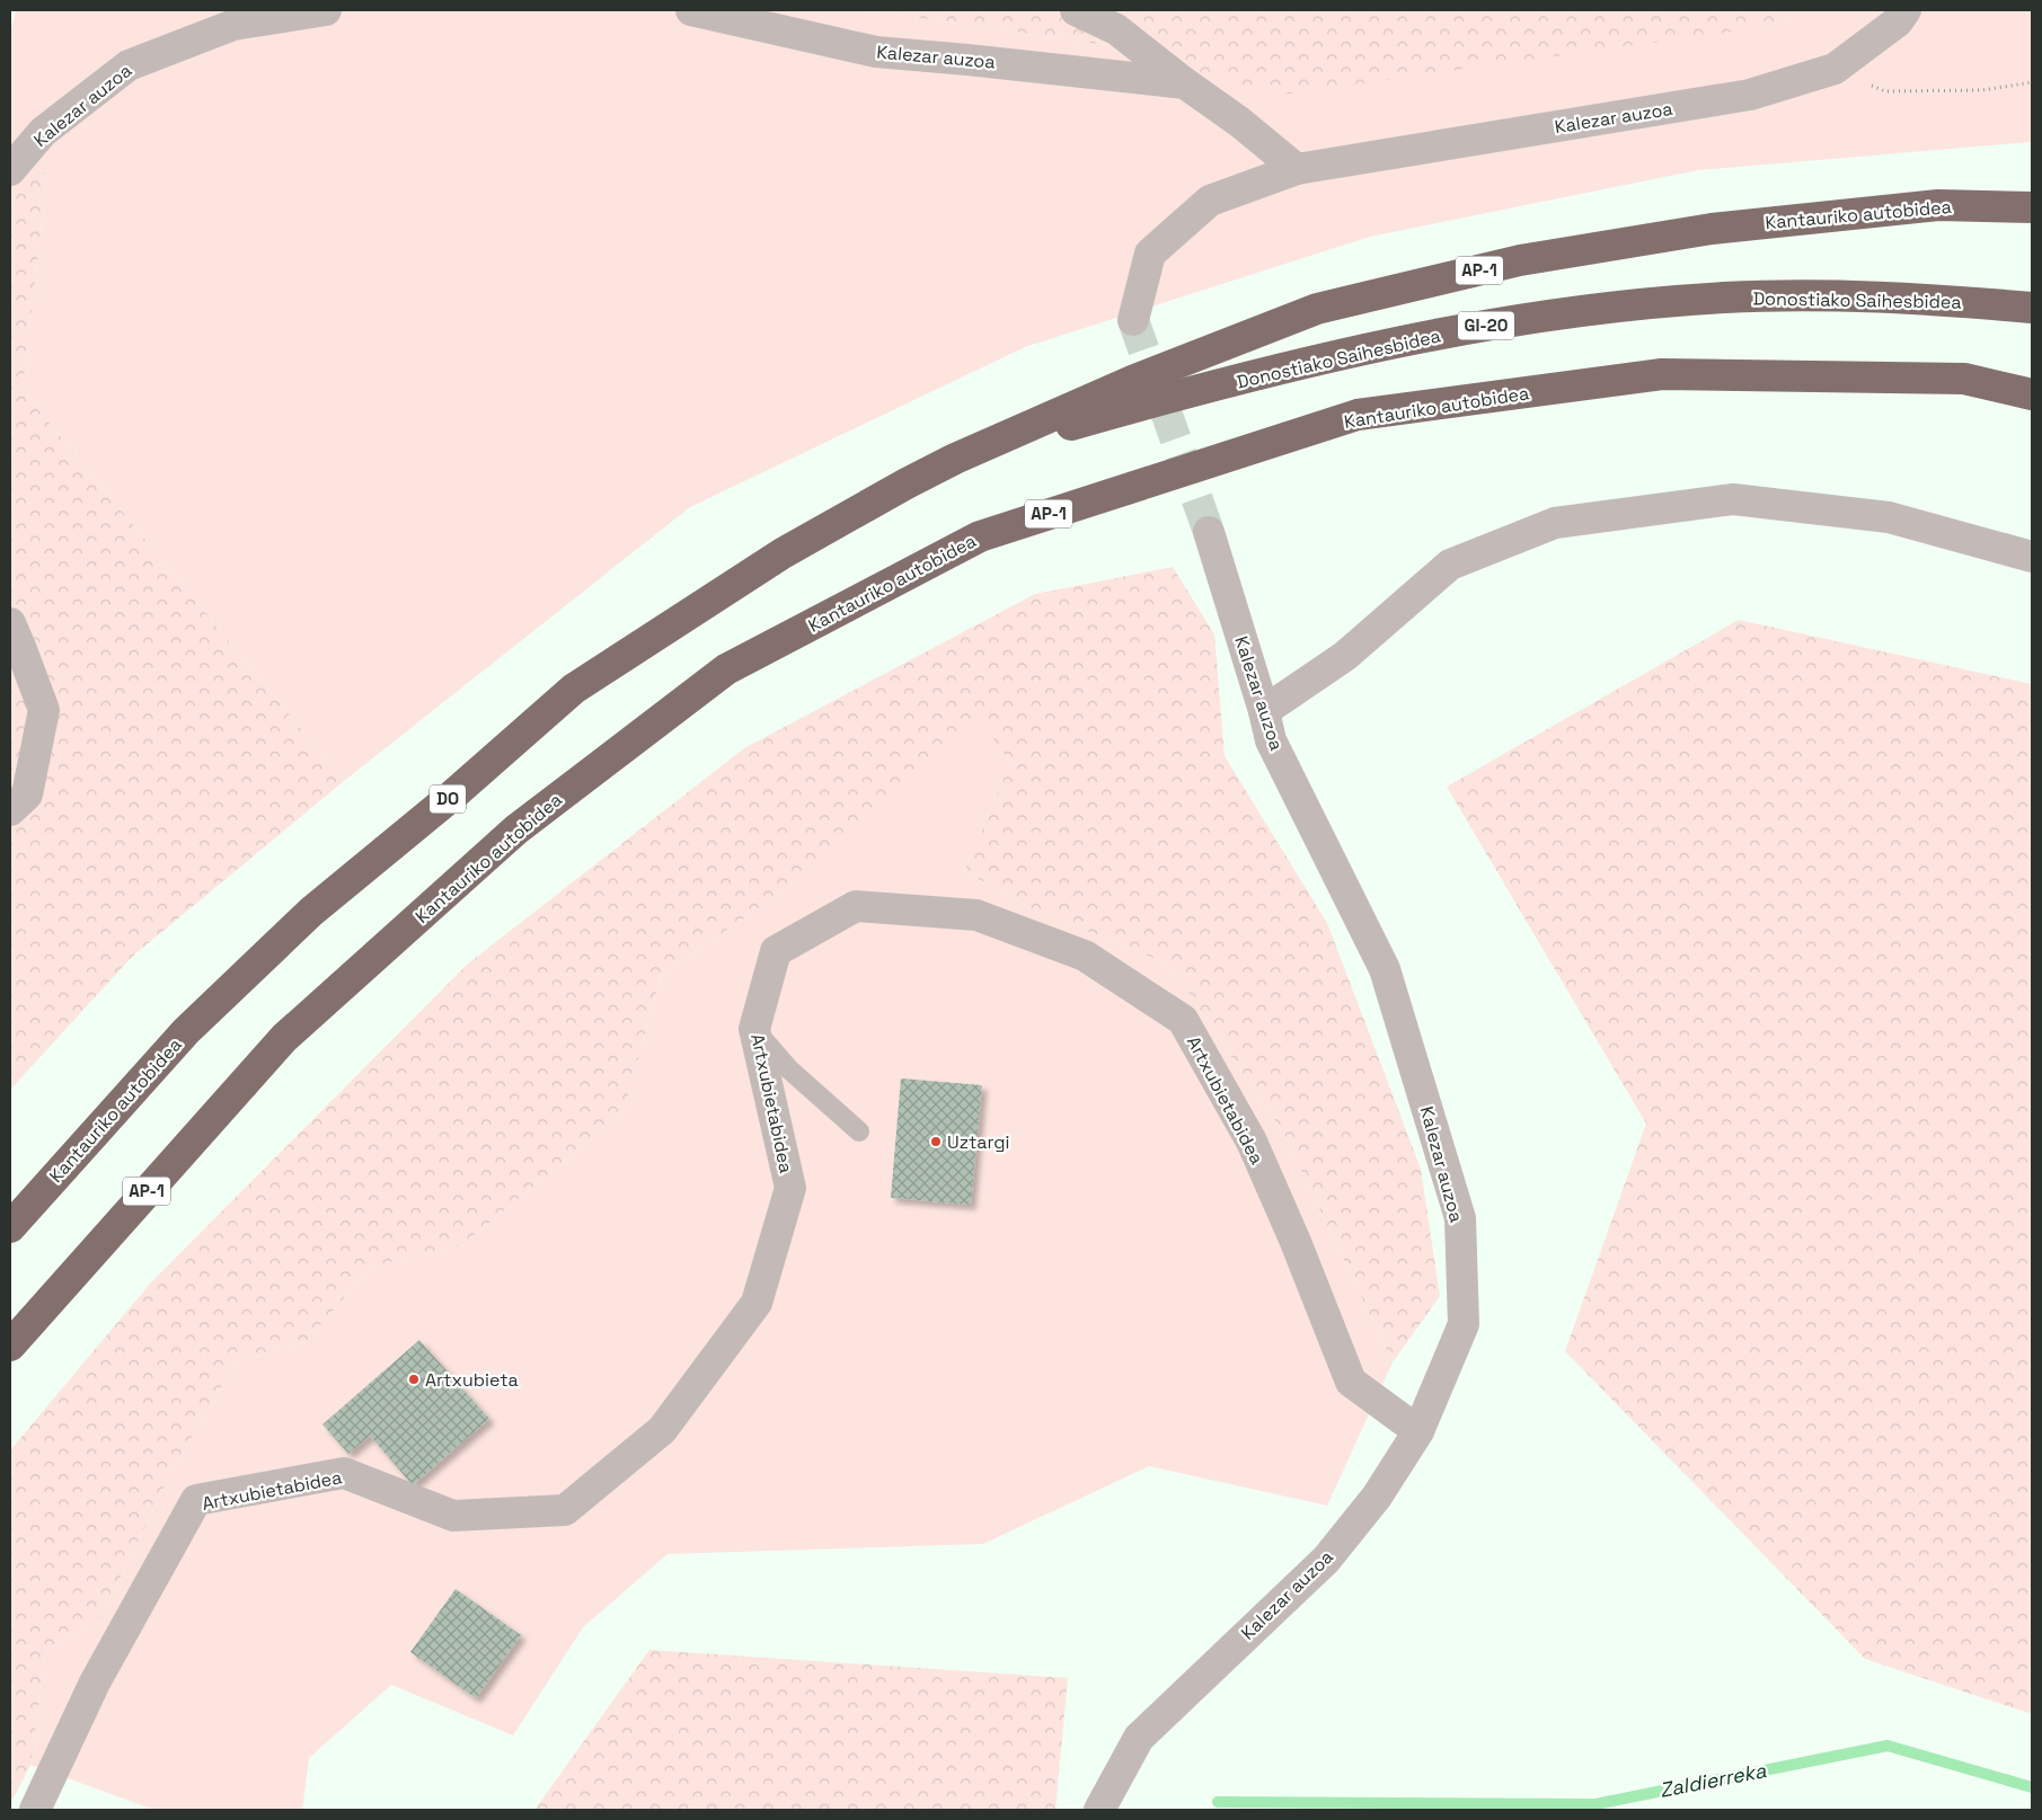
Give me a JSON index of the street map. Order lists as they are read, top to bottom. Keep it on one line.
{"streets":{"highway":["Kantauriko autobidea","AP-1","Donostiako Saihesbidea","GI-20","DO"],"street":["Kalezar auzoa","Artxubietabidea"]},"crossings":[["Kalezar auzoa","Artxubietabidea"],["Kantauriko autobidea","Donostiako Saihesbidea"]],"water":["Zaldierreka"],"places":["Uztargi","Artxubieta"]}
